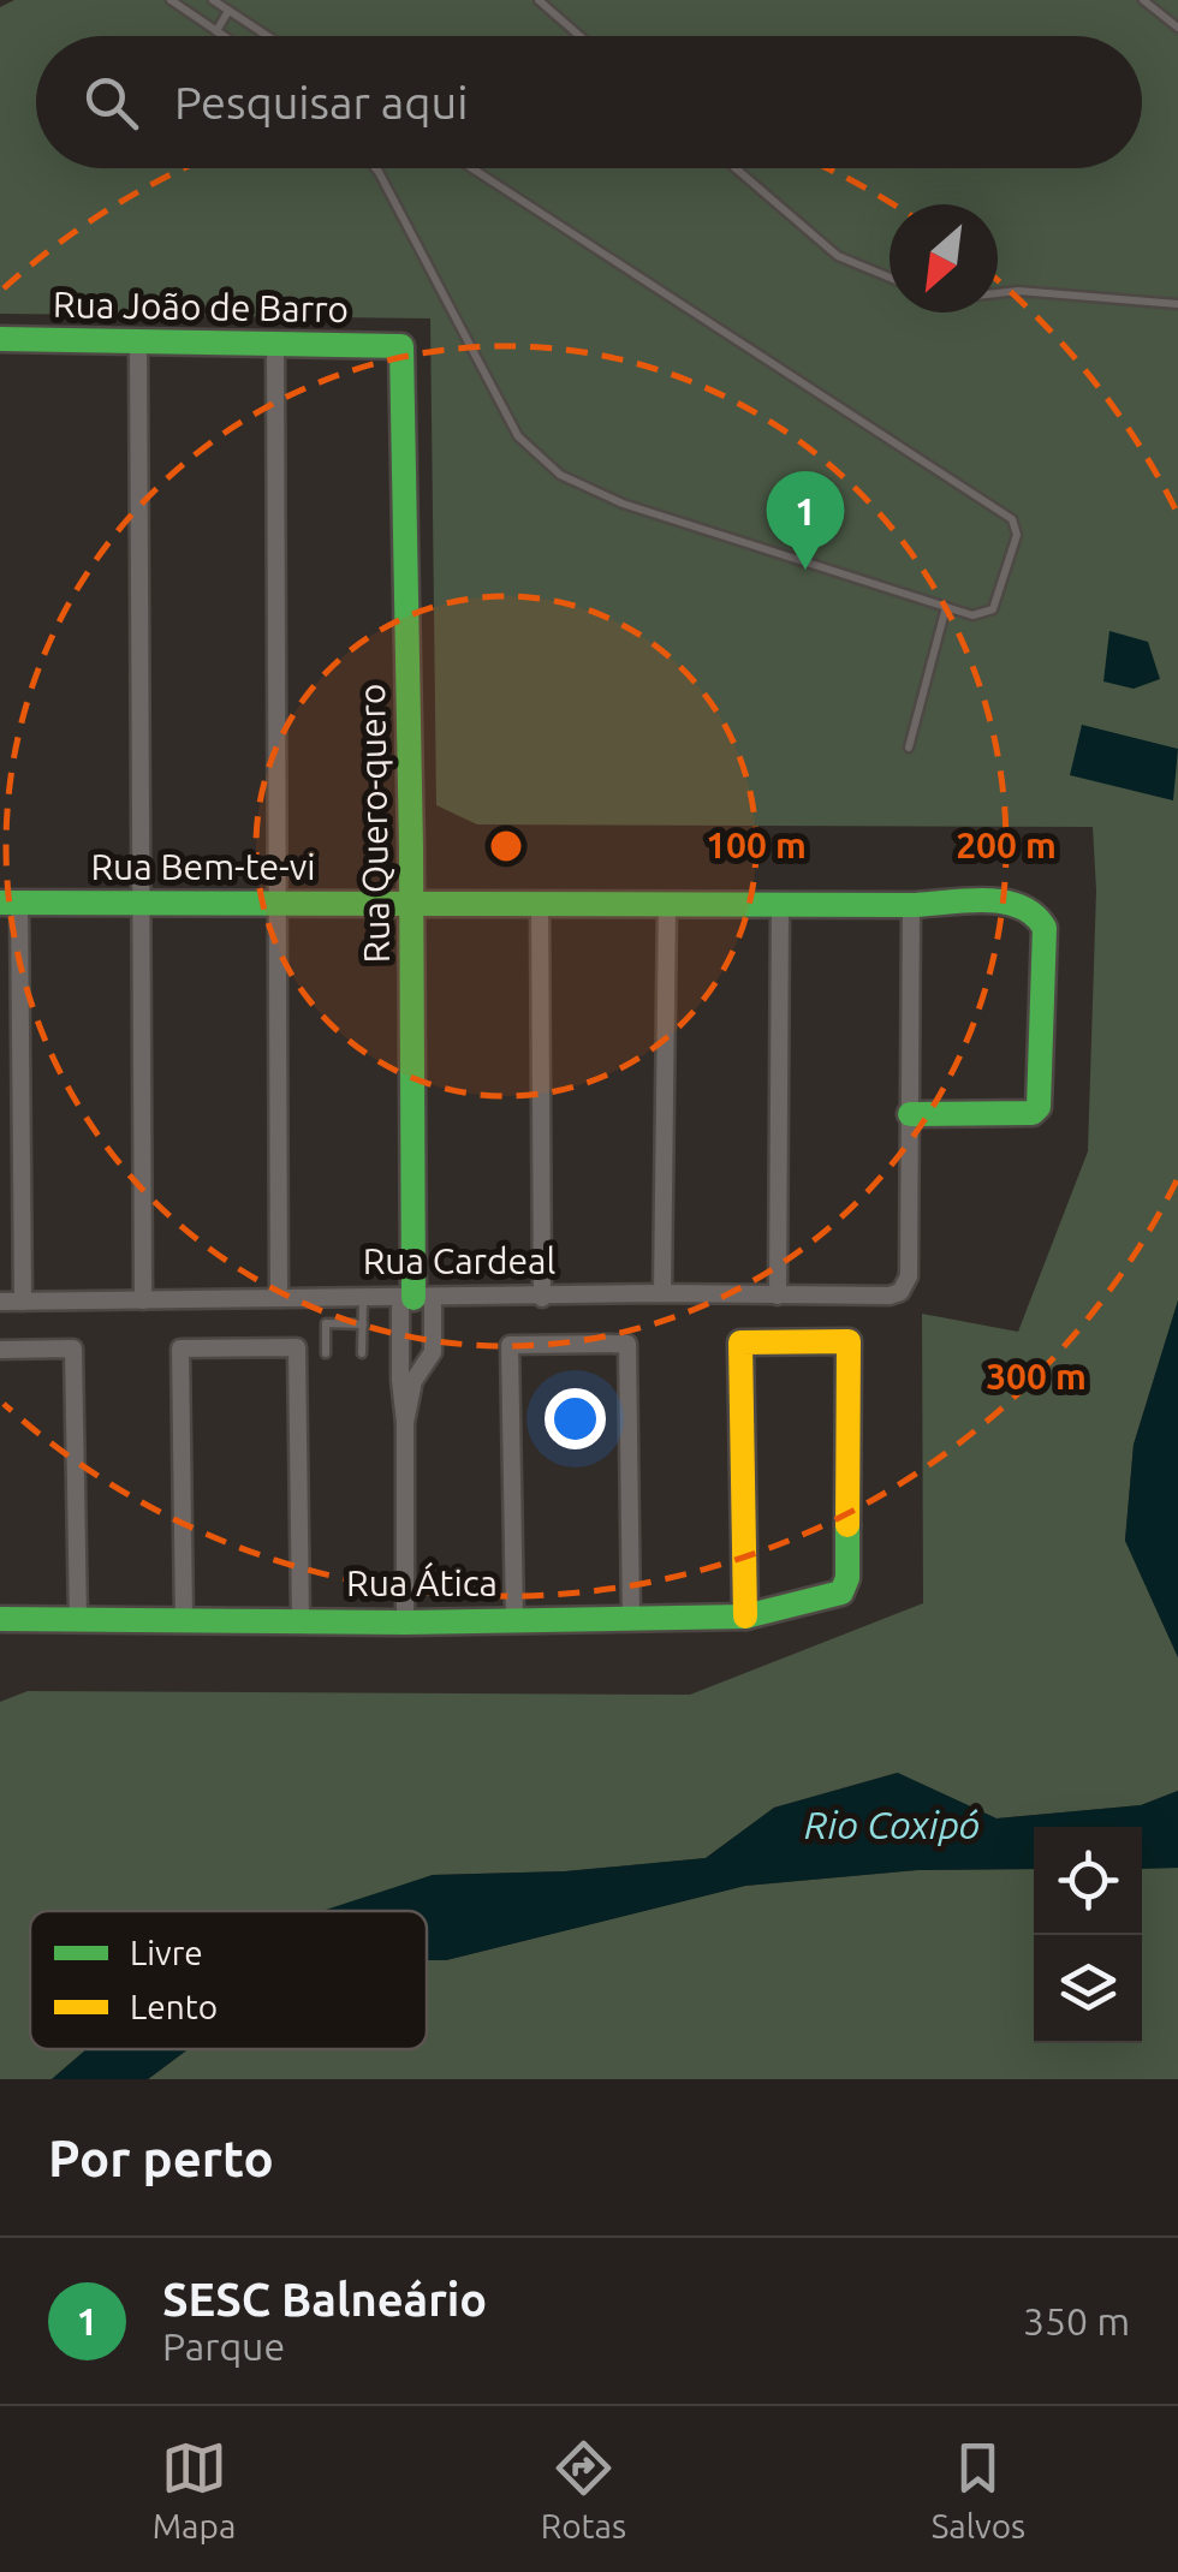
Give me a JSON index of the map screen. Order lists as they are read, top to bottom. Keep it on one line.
{"streets":{"street":["Rua João de Barro","Rua Quero-quero","Rua Bem-te-vi","Rua Cardeal","Rua Ática"]},"crossings":[["Rua João de Barro","Rua Quero-quero"],["Rua Quero-quero","Rua Bem-te-vi"],["Rua Quero-quero","Rua Cardeal"]],"water":["Rio Coxipó"],"legend":["Livre","Lento"],"north":"bottom left","page":{"search":"Pesquisar aqui","pins":"1","heading":"Por perto","list":[{"mark":"1","name":"SESC Balneário","note":"Parque","value":"350 m"}],"nav":["Mapa","Rotas","Salvos"]},"rings":["100 m","200 m","300 m"]}
